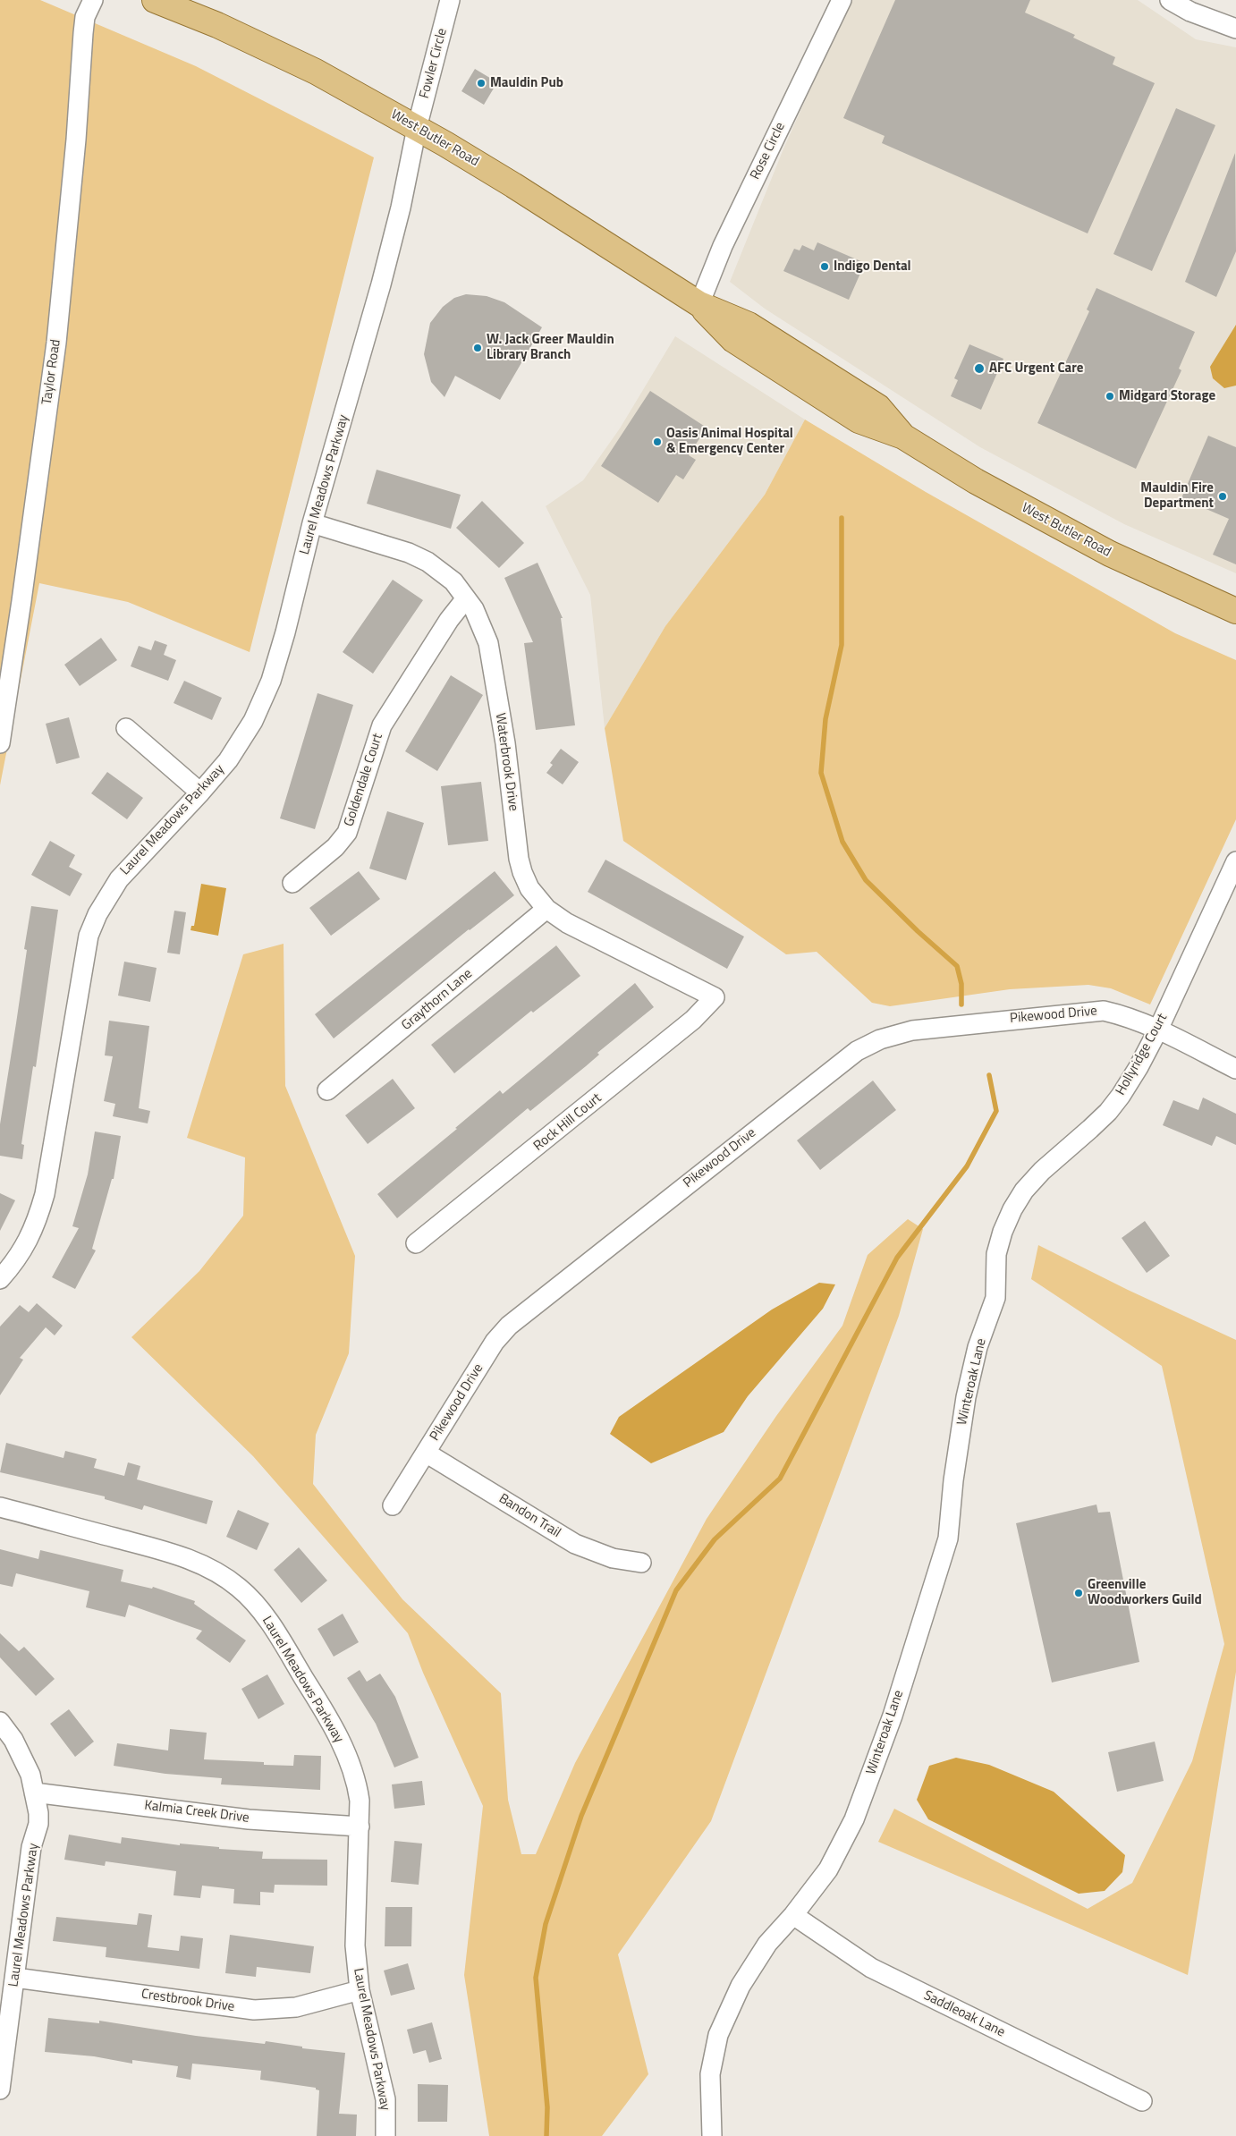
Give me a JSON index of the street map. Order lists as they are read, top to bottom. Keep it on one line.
{"streets":{"main road":["West Butler Road"],"street":["Fowler Circle","Rose Circle","Taylor Road","Laurel Meadows Parkway","Waterbrook Drive","Goldendale Court","Graythorn Lane","Pikewood Drive","Hollyridge Court","Rock Hill Court","Winteroak Lane","Bandon Trail","Kalmia Creek Drive","Crestbrook Drive","Saddleoak Lane"]},"crossings":[["Fowler Circle","West Butler Road"],["Fowler Circle","Laurel Meadows Parkway"],["West Butler Road","Rose Circle"],["West Butler Road","Laurel Meadows Parkway"],["Laurel Meadows Parkway","Waterbrook Drive"],["Laurel Meadows Parkway","Kalmia Creek Drive"],["Laurel Meadows Parkway","Crestbrook Drive"],["Waterbrook Drive","Goldendale Court"],["Waterbrook Drive","Graythorn Lane"],["Waterbrook Drive","Rock Hill Court"],["Pikewood Drive","Hollyridge Court"],["Pikewood Drive","Bandon Trail"],["Hollyridge Court","Winteroak Lane"],["Winteroak Lane","Saddleoak Lane"]],"places":["Mauldin Pub","Indigo Dental","W. Jack Greer Mauldin Library Branch","AFC Urgent Care","Midgard Storage","Oasis Animal Hospital & Emergency Center","Mauldin Fire Department","Greenville Woodworkers Guild"]}
